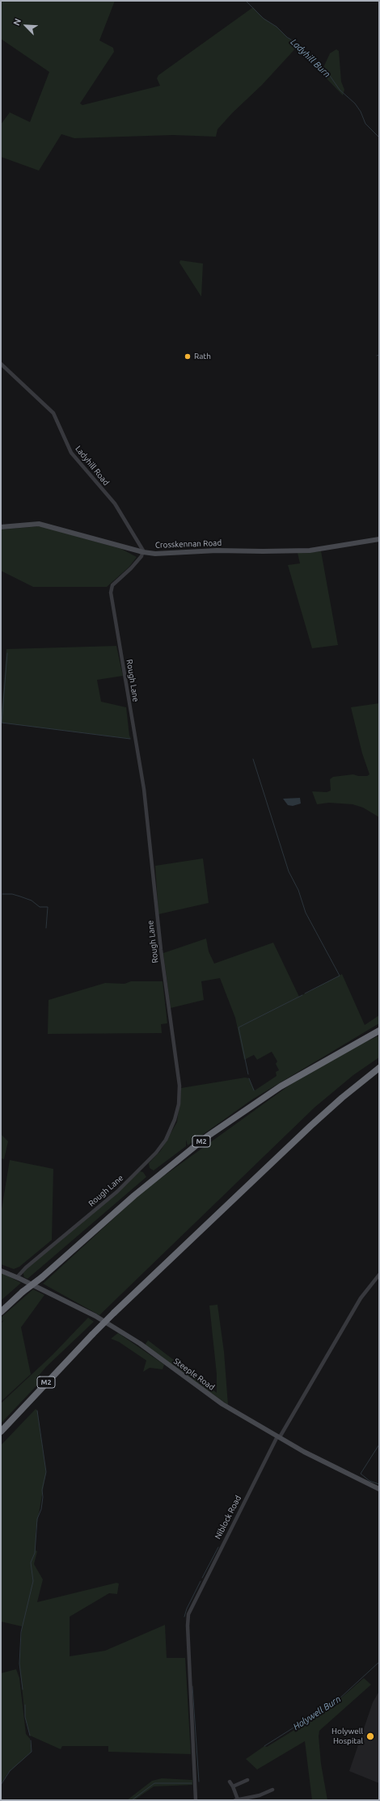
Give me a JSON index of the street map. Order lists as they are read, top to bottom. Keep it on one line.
{"streets":{"highway":["M2"],"street":["Ladyhill Road","Crosskennan Road","Rough Lane","Steeple Road","Niblock Road"]},"crossings":[["Ladyhill Road","Crosskennan Road"],["Ladyhill Road","Rough Lane"],["Crosskennan Road","Rough Lane"],["Rough Lane","Steeple Road"],["Steeple Road","Niblock Road"]],"water":["Ladyhill Burn","Holywell Burn"],"places":["Rath","Holywell Hospital"],"north":"top left"}
